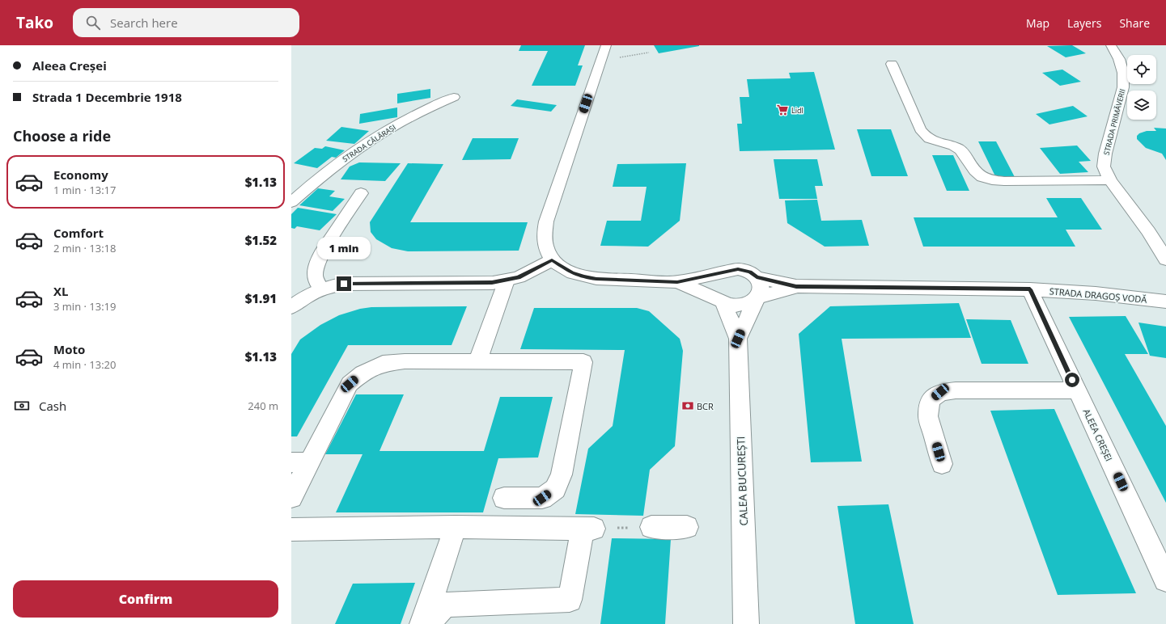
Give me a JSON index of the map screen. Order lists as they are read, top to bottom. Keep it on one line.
{"streets":{"street":["STRADA PRIMĂVERII","STRADA CĂLĂRAȘI","STRADA DRAGOȘ VODĂ","ALEEA CREȘEI","CALEA BUCUREȘTI"]},"crossings":[["STRADA DRAGOȘ VODĂ","ALEEA CREȘEI"]],"places":{"supermarket":["Lidl"],"bank":["BCR"]},"page":{"header":"Tako","search":"Search here","nav":["Map","Layers","Share"],"banner":["Aleea Creșei","Strada 1 Decembrie 1918"],"heading":"Choose a ride","list":[{"name":"Economy","note":"1 min · 13:17","value":"$1.13"},{"name":"Comfort","note":"2 min · 13:18","value":"$1.52"},{"name":"XL","note":"3 min · 13:19","value":"$1.91"},{"name":"Moto","note":"4 min · 13:20","value":"$1.13"}],"bubble":"1 min","pay":["Cash","240 m"],"buttons":"Confirm"}}
